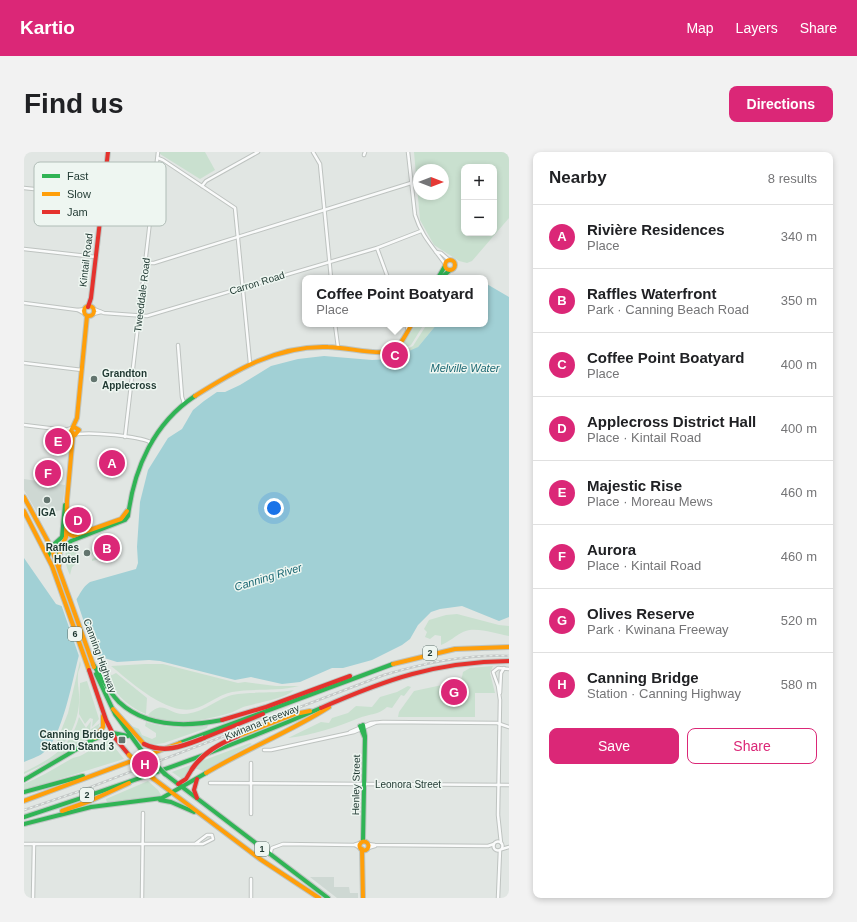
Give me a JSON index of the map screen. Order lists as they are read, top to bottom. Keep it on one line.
{"streets":{"main road":["Kintail Road","6","2","Canning Highway","Kwinana Freeway","Henley Street","1"],"street":["Carron Road","Tweeddale Road","Leonora Street"]},"crossings":[["Kintail Road","Canning Highway"],["Carron Road","Tweeddale Road"],["Canning Highway","1"],["Leonora Street","Henley Street"]],"water":["Melville Water","Canning River"],"places":{"other":["Grandton Applecross","IGA","Raffles Hotel"],"transit":["Canning Bridge Station Stand 3"]},"legend":["Fast","Slow","Jam"],"north":"right","page":{"header":"Kartio","nav":["Map","Layers","Share"],"buttons":["Directions",["Save","Share"]],"title":"Find us","heading":["Nearby","8 results"],"map_buttons":["+","−"],"list":[{"mark":"A","name":"Rivière Residences","note":"Place","value":"340 m"},{"mark":"B","name":"Raffles Waterfront","note":"Park · Canning Beach Road","value":"350 m"},{"mark":"C","name":"Coffee Point Boatyard","note":"Place","value":"400 m"},{"mark":"D","name":"Applecross District Hall","note":"Place · Kintail Road","value":"400 m"},{"mark":"E","name":"Majestic Rise","note":"Place · Moreau Mews","value":"460 m"},{"mark":"F","name":"Aurora","note":"Place · Kintail Road","value":"460 m"},{"mark":"G","name":"Olives Reserve","note":"Park · Kwinana Freeway","value":"520 m"},{"mark":"H","name":"Canning Bridge","note":"Station · Canning Highway","value":"580 m"}],"popup":["Coffee Point Boatyard","Place"],"pins":["C","E","A","F","D","B","G","H"]}}
